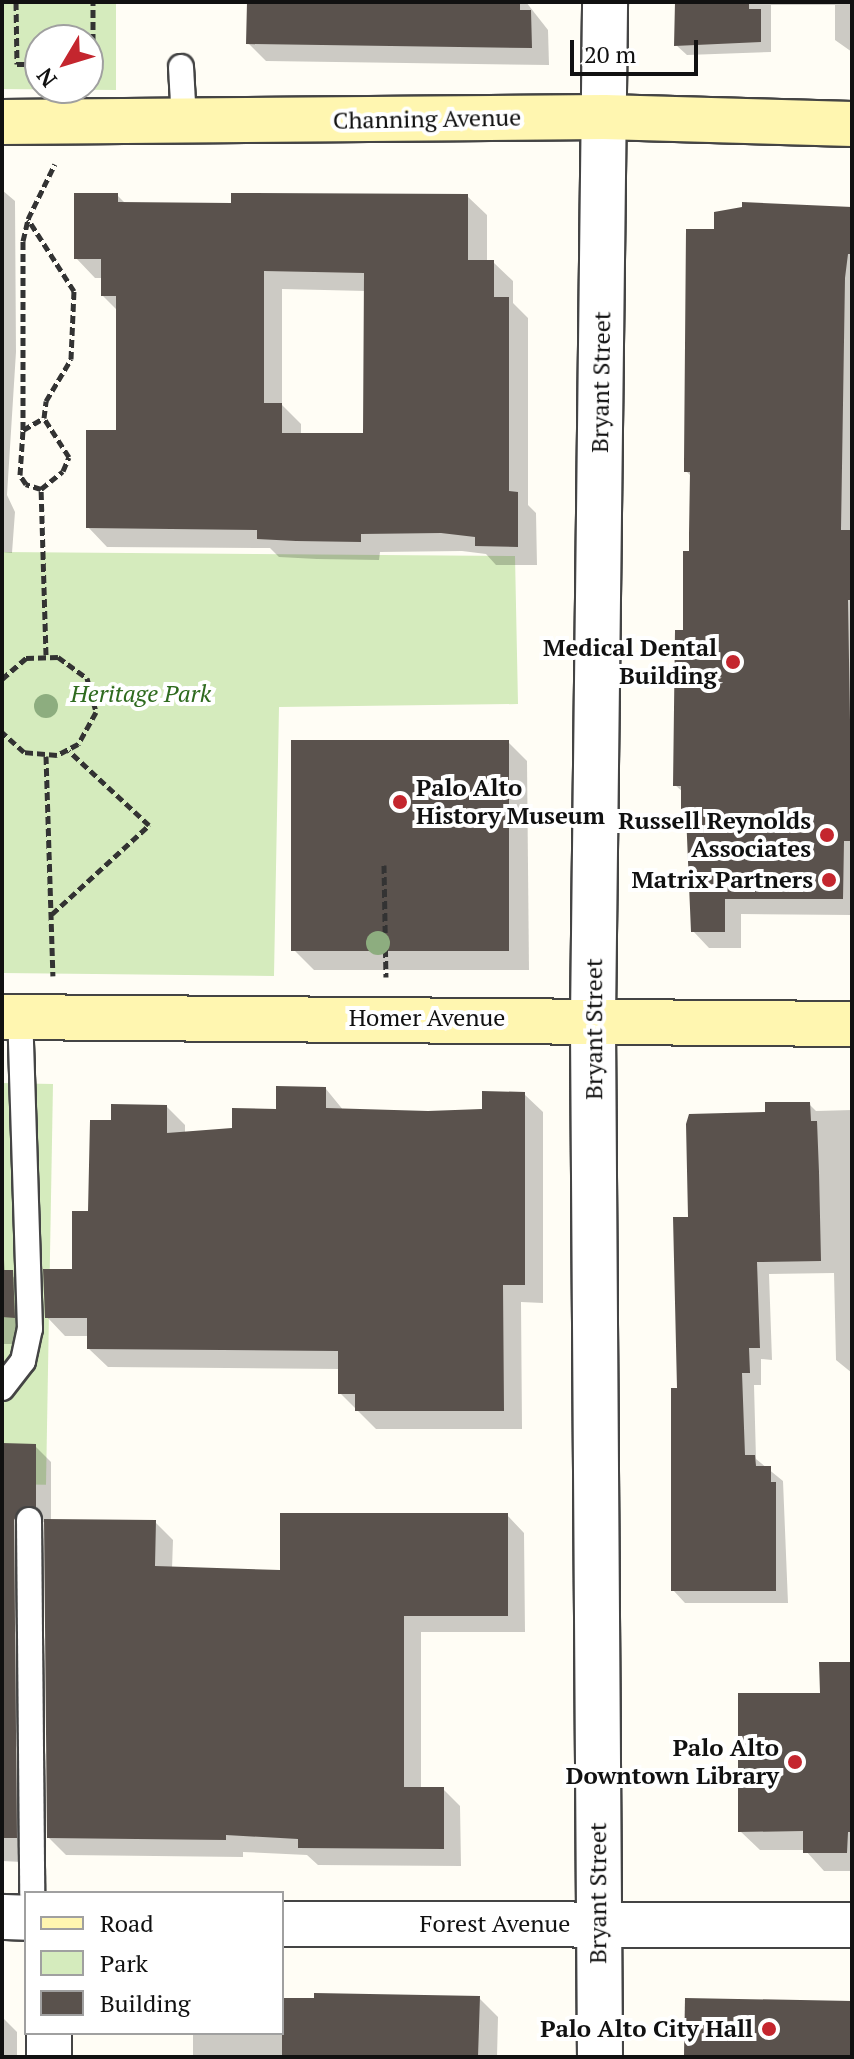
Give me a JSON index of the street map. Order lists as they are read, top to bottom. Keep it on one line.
{"streets":{"street":["Channing Avenue","Bryant Street","Homer Avenue","Forest Avenue"]},"crossings":[["Channing Avenue","Bryant Street"],["Bryant Street","Homer Avenue"],["Bryant Street","Forest Avenue"]],"parks":["Heritage Park"],"places":["Medical Dental Building","Palo Alto History Museum","Russell Reynolds Associates","Matrix Partners","Palo Alto Downtown Library","Palo Alto City Hall"],"legend":["Road","Park","Building"],"scale_bar":"20 m","north":"bottom left"}
